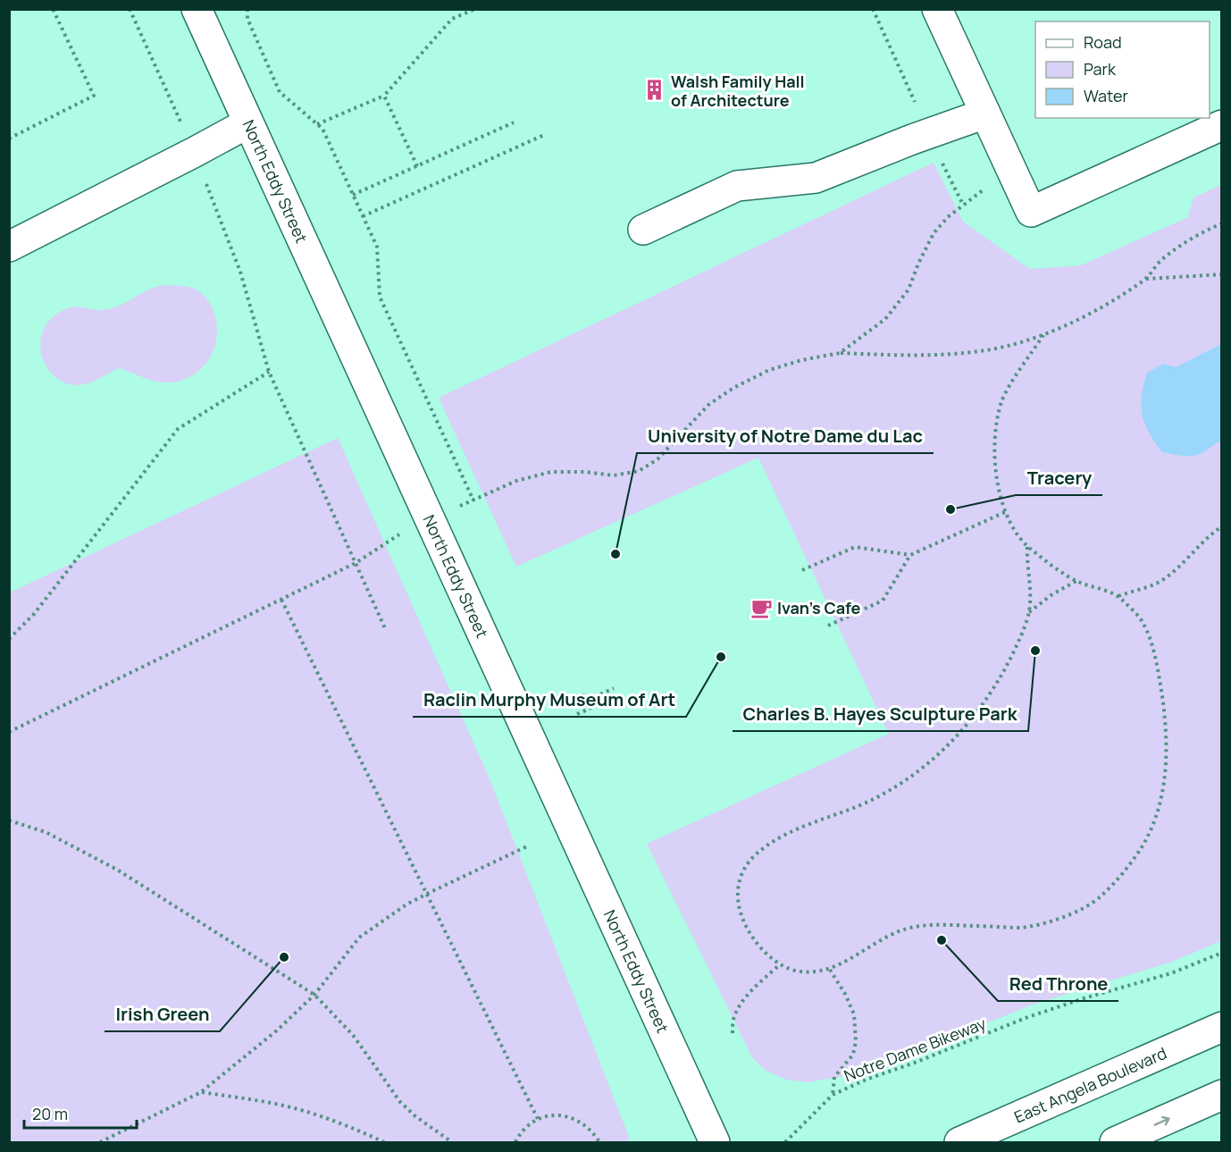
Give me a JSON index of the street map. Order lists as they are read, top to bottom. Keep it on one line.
{"streets":{"street":["North Eddy Street","East Angela Boulevard"],"path":["Notre Dame Bikeway"]},"places":{"building":["Walsh Family Hall of Architecture"],"other":["Tracery","University of Notre Dame du Lac","Charles B. Hayes Sculpture Park","Raclin Murphy Museum of Art","Red Throne","Irish Green"],"cafe":["Ivan's Cafe"]},"legend":["Road","Park","Water"],"scale_bar":"20 m"}
